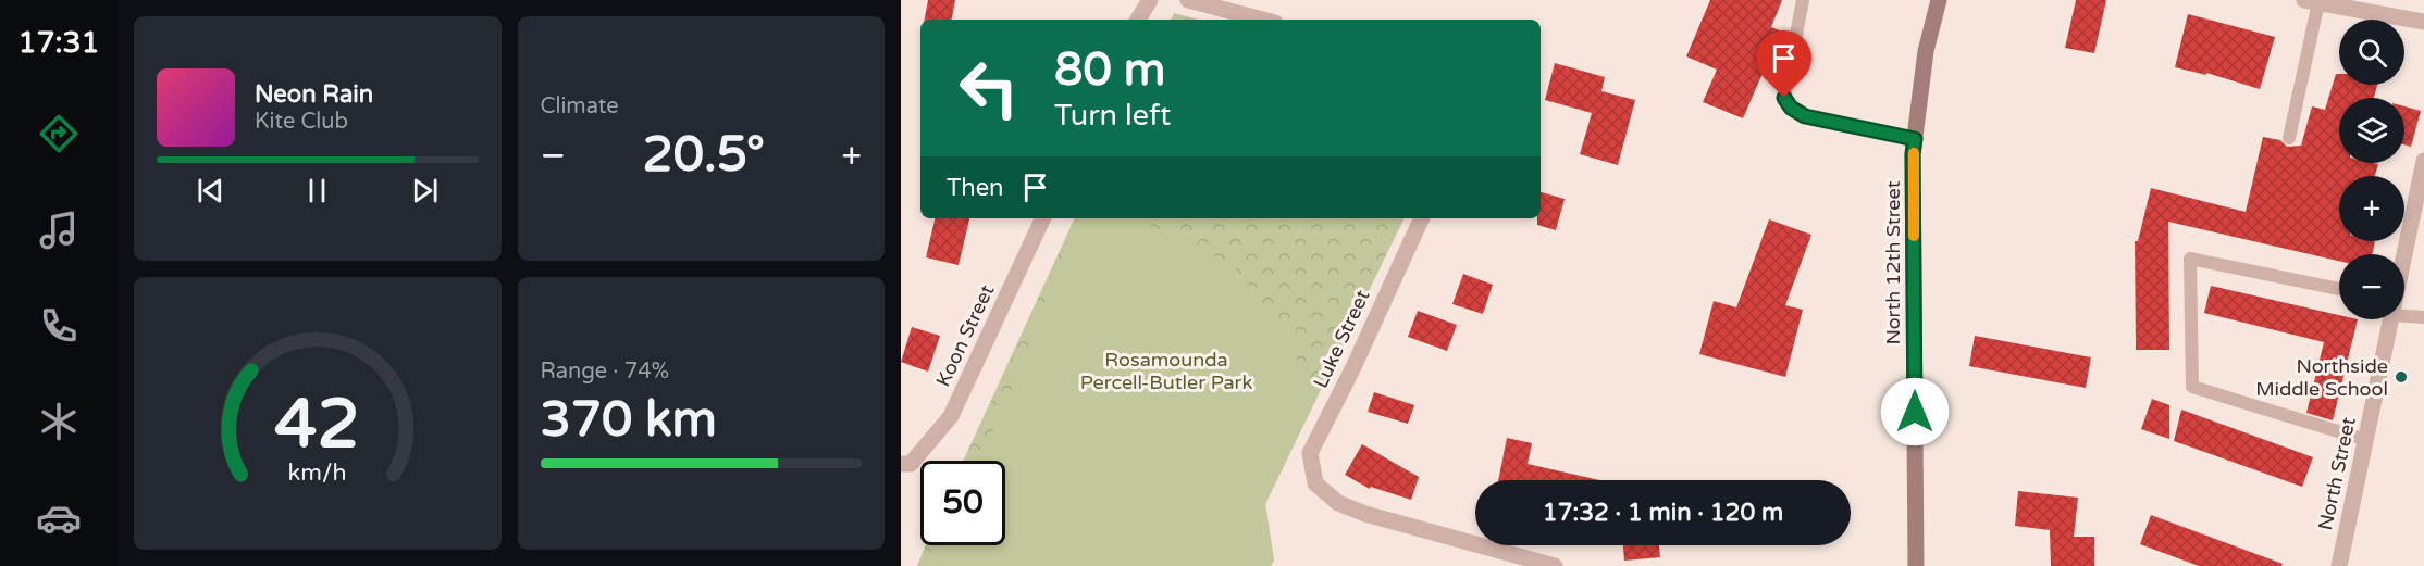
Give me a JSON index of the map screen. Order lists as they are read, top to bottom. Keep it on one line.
{"streets":{"main road":["North 12th Street"],"street":["Koon Street","Luke Street","North Street"]},"parks":["Rosamounda Percell-Butler Park"],"places":["Northside Middle School"],"page":{"tabs":"17:31","tile":["Climate",["Range · 74%","370 km"]],"map_buttons":["+","−"],"turn":["80 m","Turn left"],"song":["Neon Rain","Kite Club"],"heat":["−","20.5°","+"],"then":"Then","limit":"50","trip":"17:32 · 1 min · 120 m","gauge":["42","km/h"]}}
